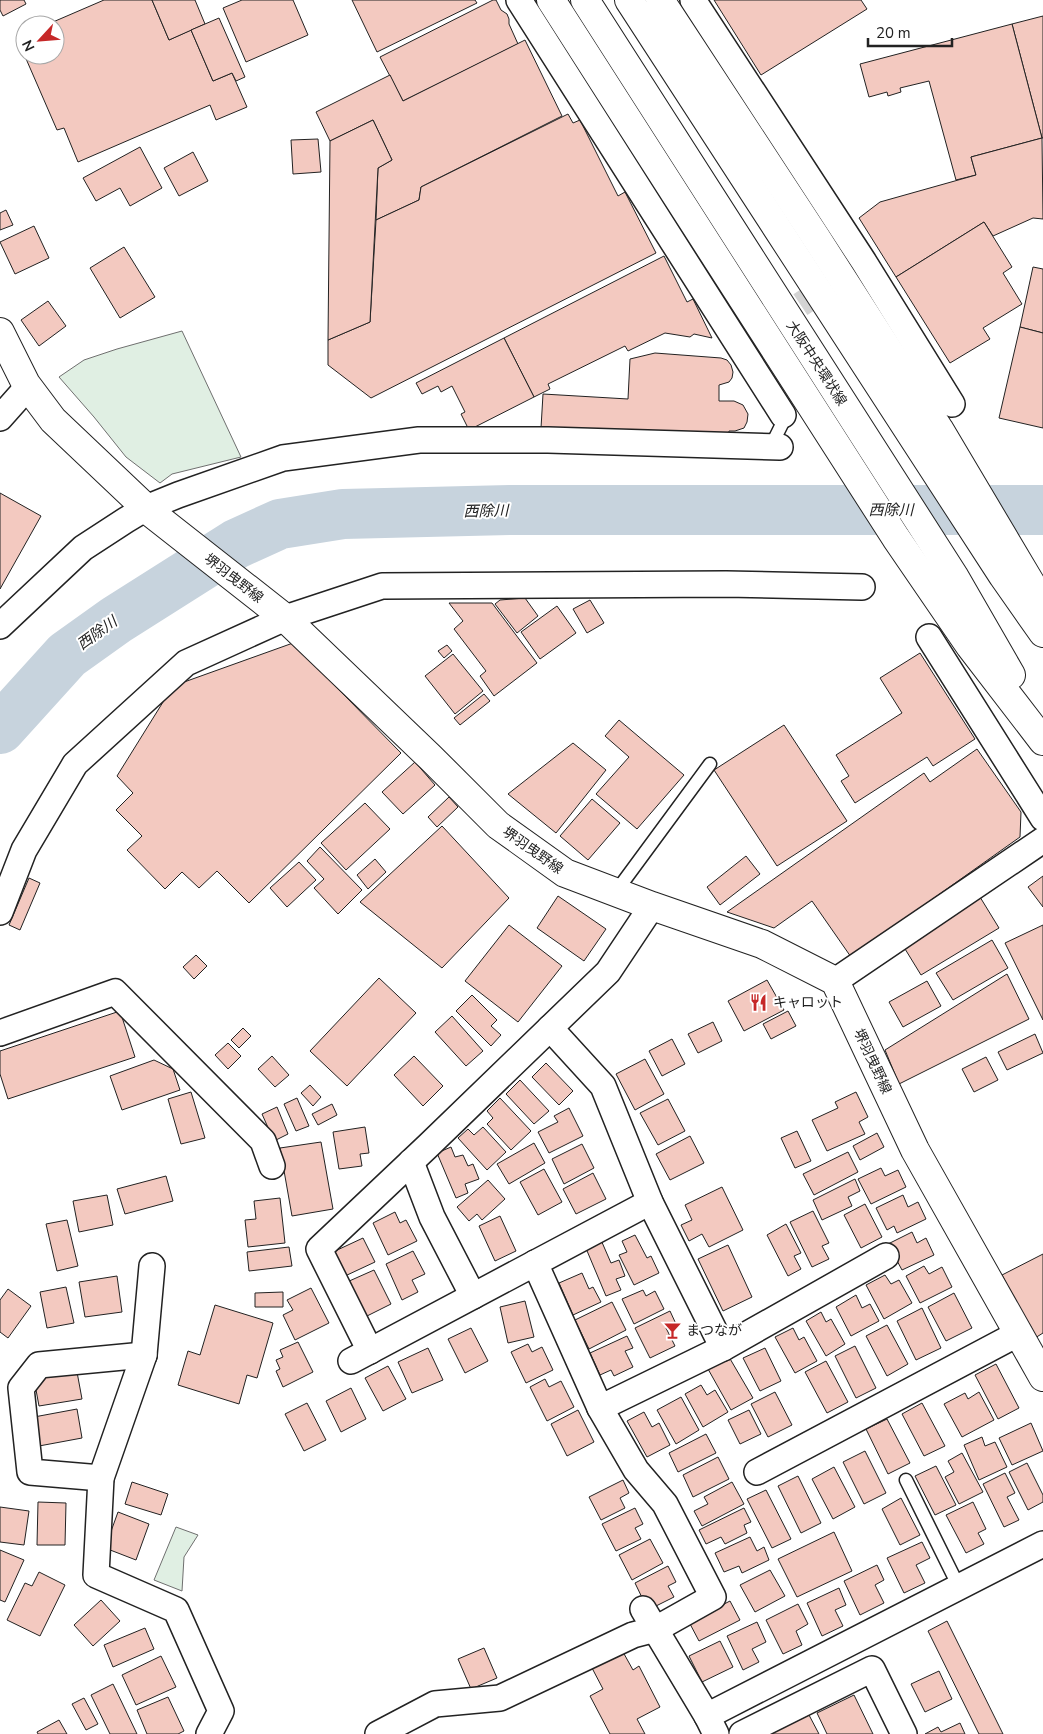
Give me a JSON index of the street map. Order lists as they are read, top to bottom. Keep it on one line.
{"streets":{"main road":["大阪中央環状線","堺羽曳野線"]},"water":["西除川"],"places":{"restaurant":["キャロット"],"bar":["まつなが"]},"scale_bar":"20 m","north":"bottom left"}
